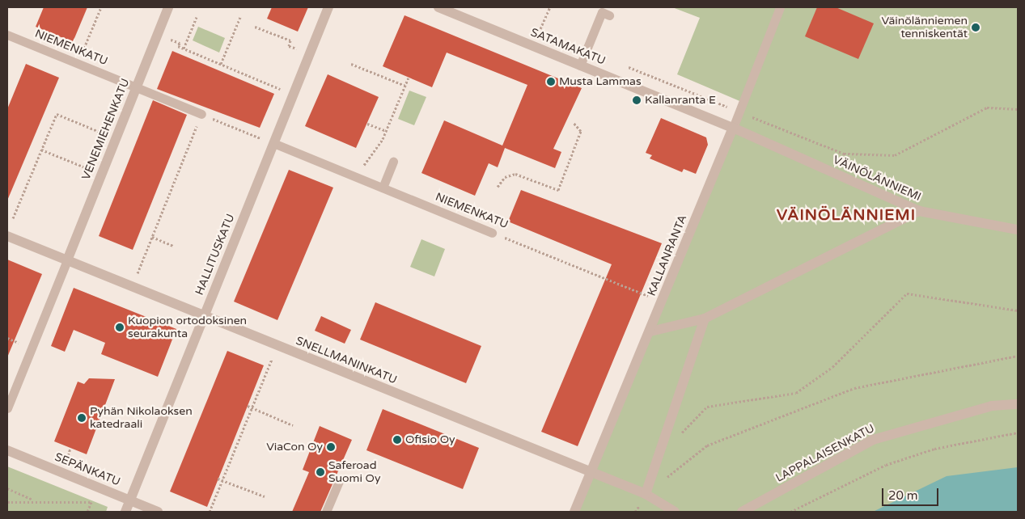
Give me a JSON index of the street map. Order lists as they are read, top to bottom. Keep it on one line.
{"streets":{"street":["SATAMAKATU","VENEMIEHENKATU","VÄINÖLÄNNIEMI","HALLITUSKATU","KALLANRANTA","SNELLMANINKATU","LAPPALAISENKATU","SEPÄNKATU"],"lane":["NIEMENKATU"]},"crossings":[["SATAMAKATU","VÄINÖLÄNNIEMI"],["SATAMAKATU","KALLANRANTA"],["NIEMENKATU","VENEMIEHENKATU"],["NIEMENKATU","HALLITUSKATU"],["NIEMENKATU","KALLANRANTA"],["VENEMIEHENKATU","SNELLMANINKATU"],["VÄINÖLÄNNIEMI","KALLANRANTA"],["HALLITUSKATU","SNELLMANINKATU"],["HALLITUSKATU","SEPÄNKATU"],["KALLANRANTA","SNELLMANINKATU"]],"districts":["VÄINÖLÄNNIEMI"],"places":["Väinölänniemen tenniskentät","Musta Lammas","Kallanranta E","Kuopion ortodoksinen seurakunta","Pyhän Nikolaoksen katedraali","Ofisio Oy","ViaCon Oy","Saferoad Suomi Oy"],"scale_bar":"20 m"}
